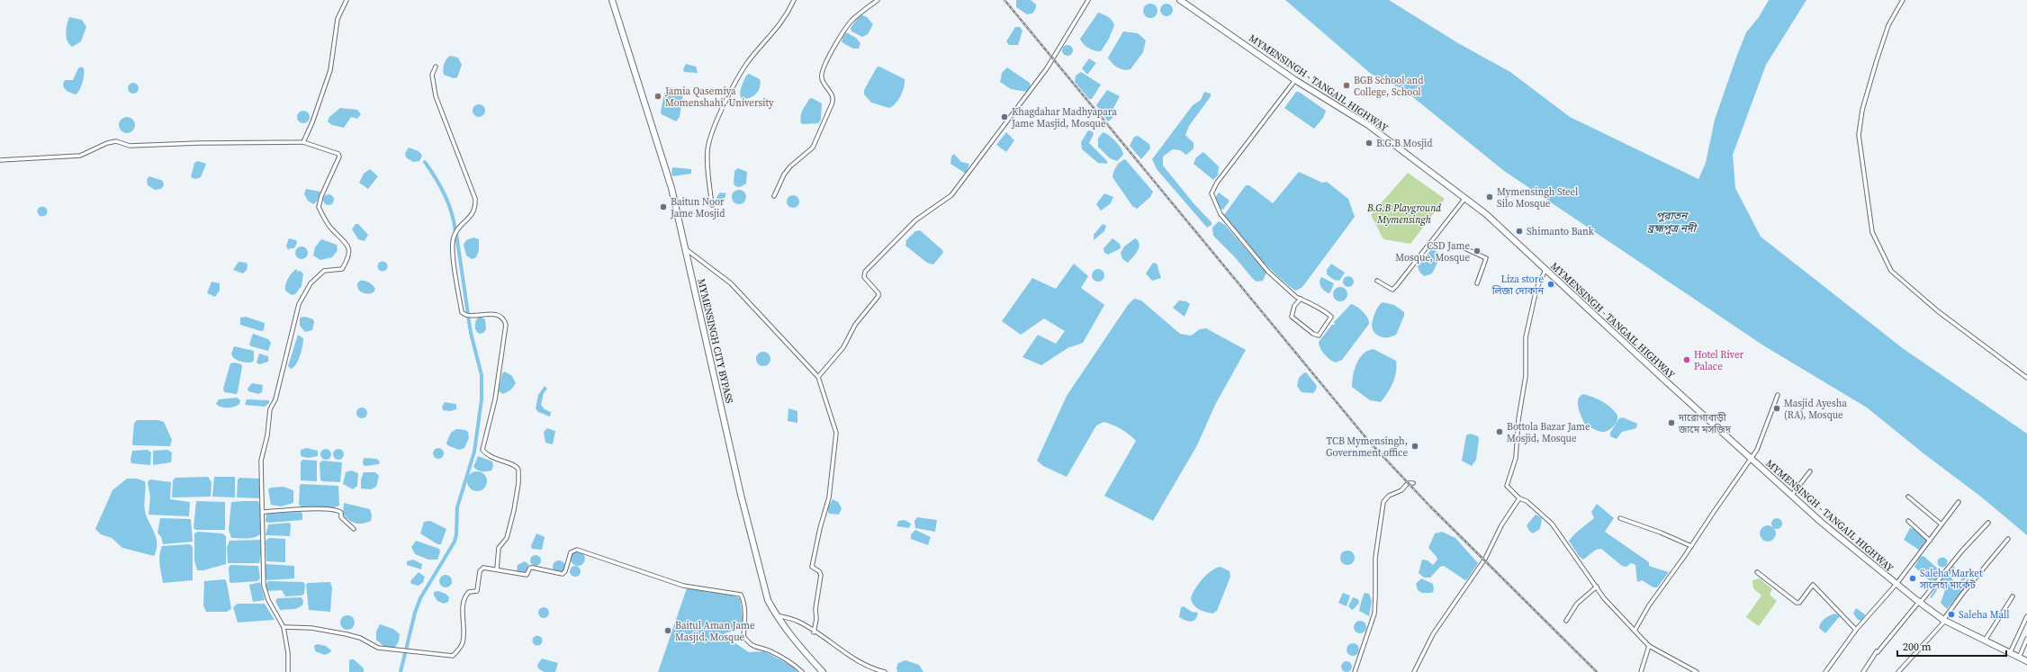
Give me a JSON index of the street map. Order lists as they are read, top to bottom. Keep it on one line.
{"streets":{"highway":["MYMENSINGH - TANGAIL HIGHWAY","MYMENSINGH CITY BYPASS"]},"water":["পুরাতন ব্রহ্মপুত্র নদী"],"parks":["B.G.B Playground Mymensingh"],"places":["BGB School and College, School","Jamia Qasemiya Momenshahi, University","Khagdahar Madhyapara Jame Masjid, Mosque","B.G.B Mosjid","Mymensingh Steel Silo Mosque","Baitun Noor Jame Mosjid","Shimanto Bank","CSD Jame Mosque, Mosque","Liza store লিজা দোকান","Hotel River Palace","Masjid Ayesha (RA), Mosque","দারোগাবাড়ী জামে মসজিদ","Bottola Bazar Jame Mosjid, Mosque","TCB Mymensingh, Government office","Saleha Market সালেহা মার্কেট","Saleha Mall","Baitul Aman Jame Masjid, Mosque"],"scale_bar":"200 m"}
